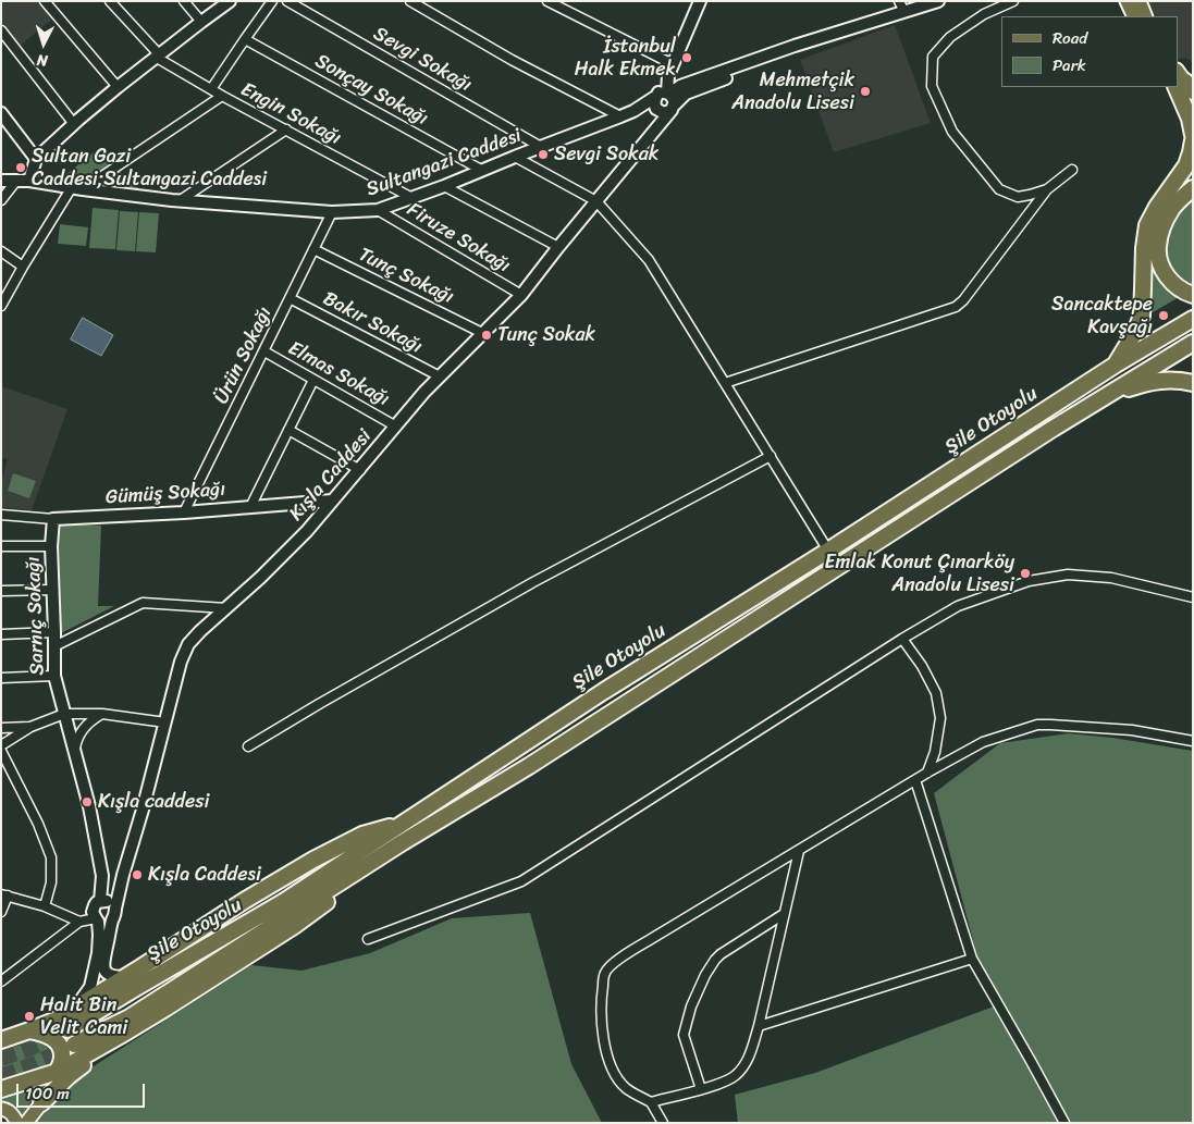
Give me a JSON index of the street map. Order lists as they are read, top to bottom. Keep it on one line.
{"streets":{"highway":["Şile Otoyolu"],"street":["Sevgi Sokağı","Sonçay Sokağı","Engin Sokağı","Sultangazi Caddesi","Firuze Sokağı","Tunç Sokağı","Bakır Sokağı","Ürün Sokağı","Elmas Sokağı","Kışla Caddesi","Gümüş Sokağı","Sarnıç Sokağı"]},"crossings":[["Sevgi Sokağı","Sultangazi Caddesi"],["Sonçay Sokağı","Sultangazi Caddesi"],["Engin Sokağı","Sultangazi Caddesi"],["Sultangazi Caddesi","Firuze Sokağı"],["Sultangazi Caddesi","Ürün Sokağı"],["Sultangazi Caddesi","Kışla Caddesi"],["Firuze Sokağı","Kışla Caddesi"],["Tunç Sokağı","Ürün Sokağı"],["Tunç Sokağı","Kışla Caddesi"],["Bakır Sokağı","Ürün Sokağı"],["Bakır Sokağı","Kışla Caddesi"],["Ürün Sokağı","Elmas Sokağı"],["Ürün Sokağı","Gümüş Sokağı"],["Elmas Sokağı","Kışla Caddesi"],["Kışla Caddesi","Gümüş Sokağı"],["Kışla Caddesi","Sarnıç Sokağı"],["Gümüş Sokağı","Sarnıç Sokağı"]],"places":["İstanbul Halk Ekmek","Mehmetçik Anadolu Lisesi","Sevgi Sokak","Sultan Gazi Caddesi;Sultangazi Caddesi","Sancaktepe Kavşağı","Tunç Sokak","Emlak Konut Çınarköy Anadolu Lisesi","Kışla caddesi","Kışla Caddesi","Halit Bin Velit Cami"],"legend":["Road","Park"],"scale_bar":"100 m","north":"bottom"}
